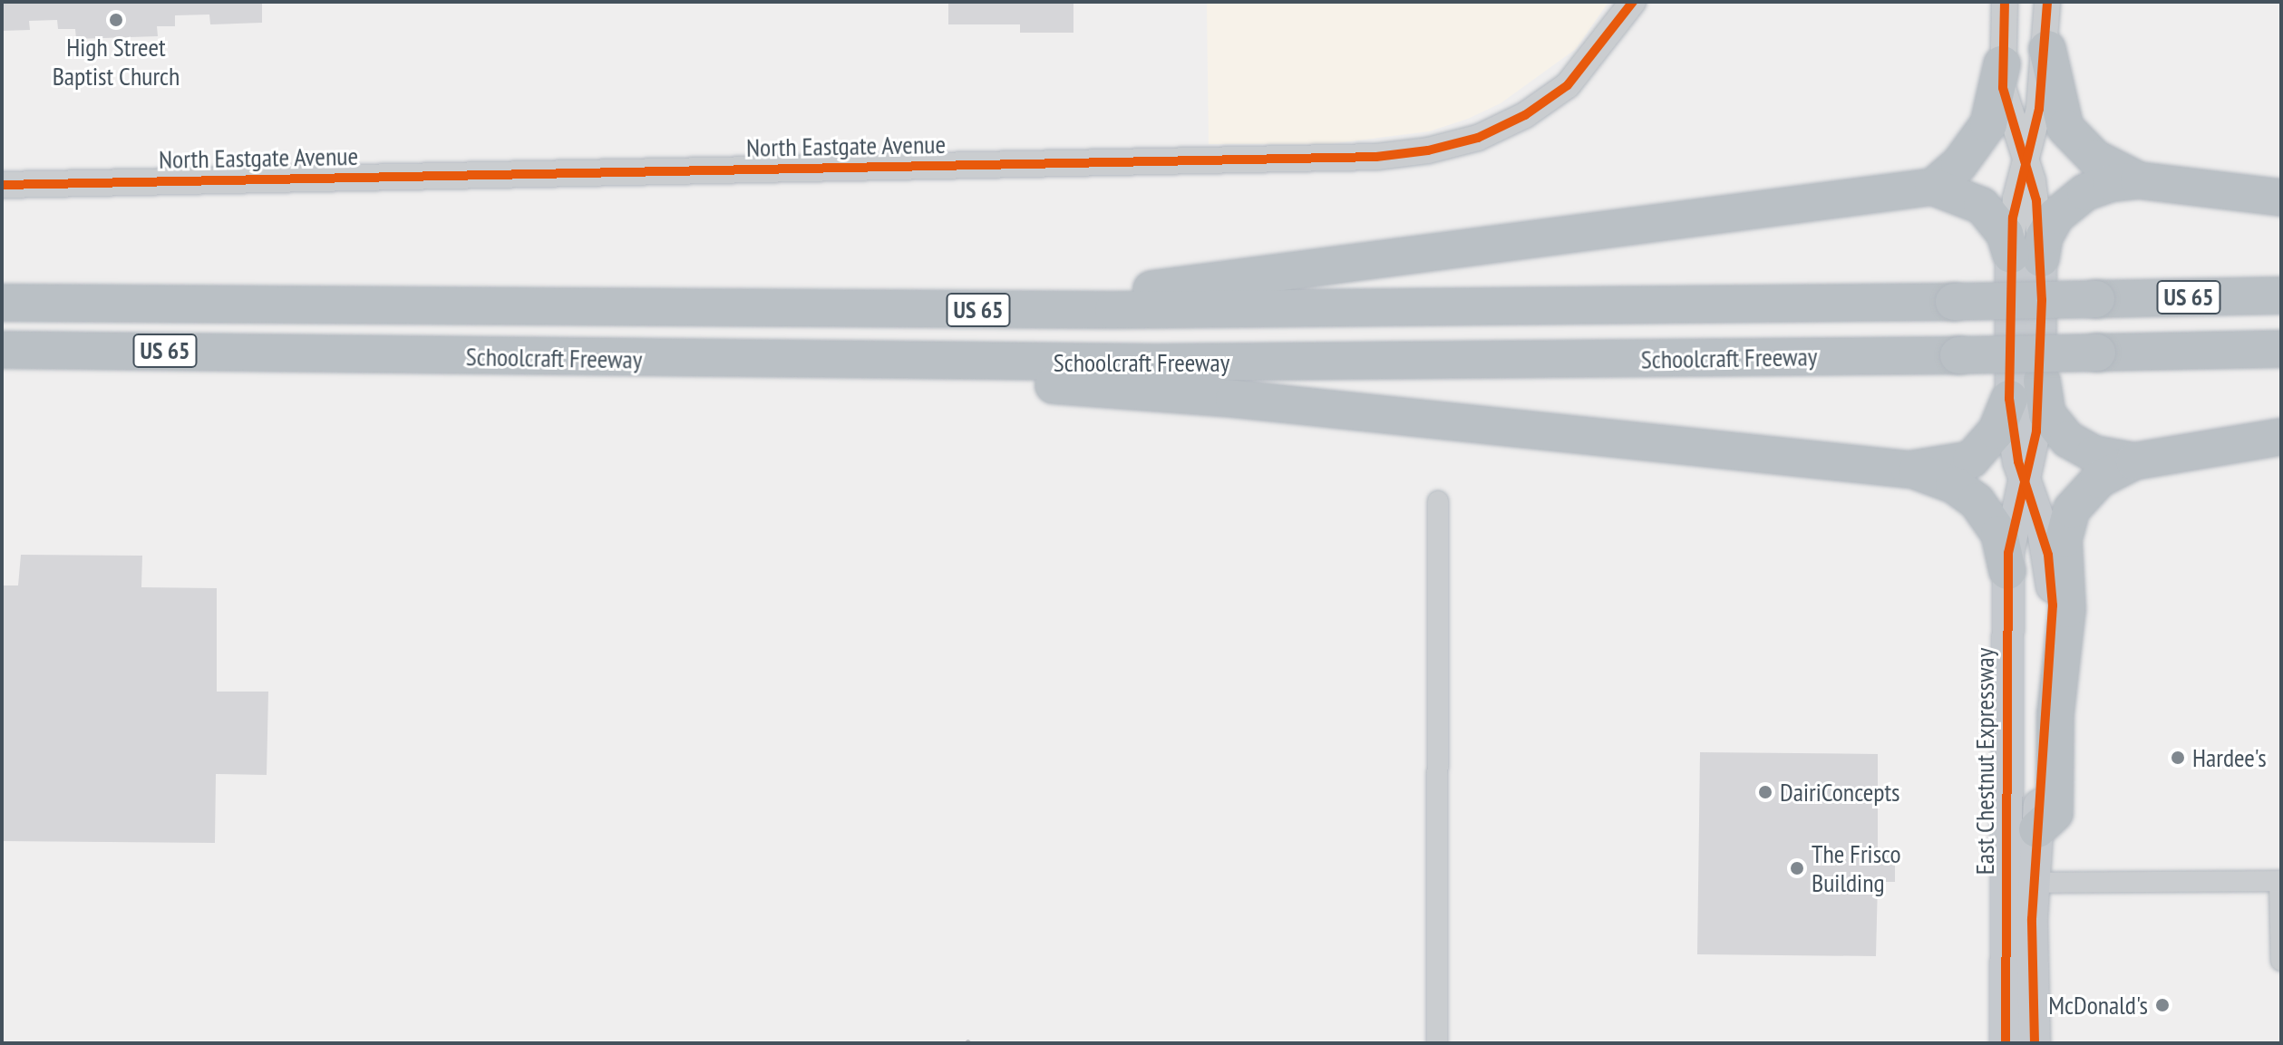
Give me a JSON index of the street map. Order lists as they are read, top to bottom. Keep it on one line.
{"streets":{"highway":["US 65","Schoolcraft Freeway"],"main road":["East Chestnut Expressway"],"street":["North Eastgate Avenue"]},"places":["High Street Baptist Church","Hardee's","DairiConcepts","The Frisco Building","McDonald's"]}
